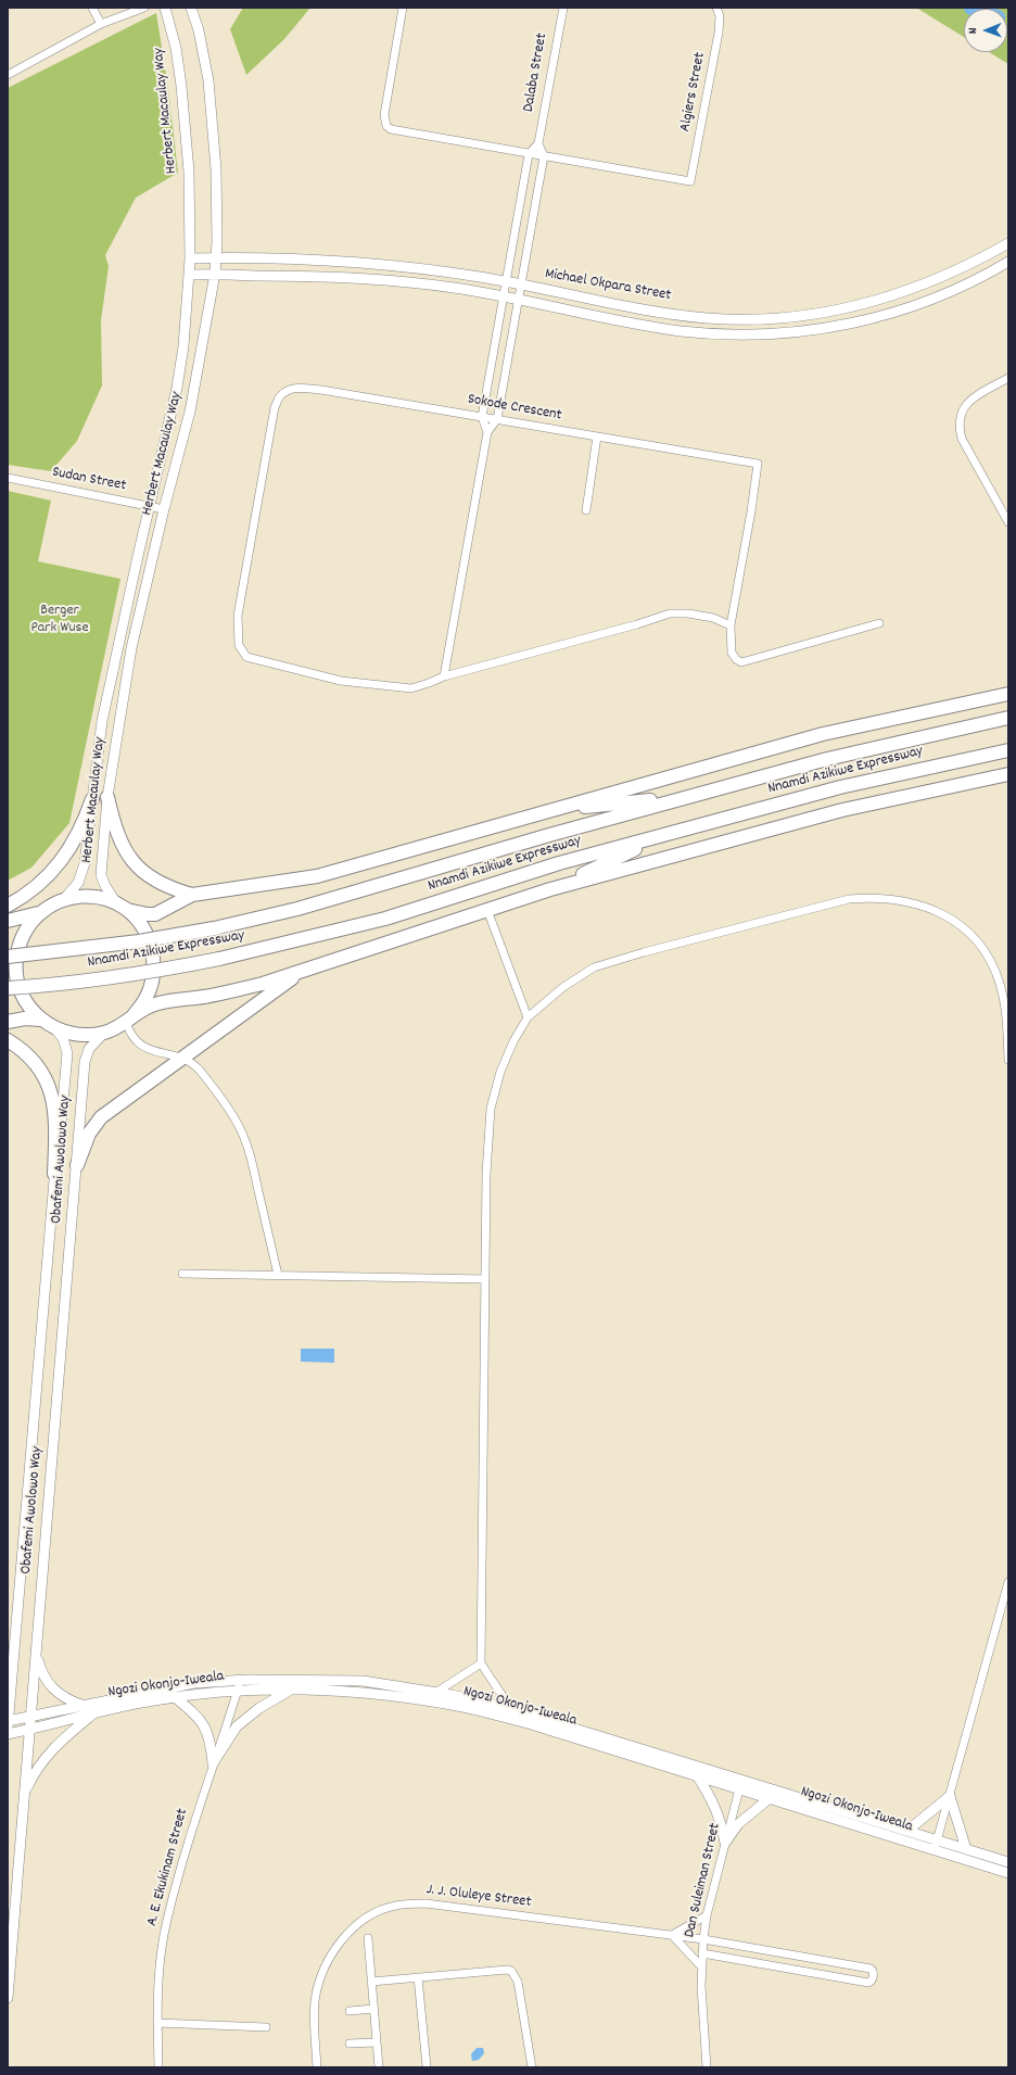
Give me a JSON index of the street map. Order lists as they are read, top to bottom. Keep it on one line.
{"streets":{"highway":["Nnamdi Azikiwe Expressway"],"main road":["Herbert Macaulay Way","Michael Okpara Street","Obafemi Awolowo Way","Ngozi Okonjo-Iweala"],"street":["Dalaba Street","Algiers Street","Sokode Crescent","Sudan Street","A. E. Ekukinam Street","Dan Suleiman Street","J. J. Oluleye Street"]},"crossings":[["Herbert Macaulay Way","Michael Okpara Street"],["Herbert Macaulay Way","Sudan Street"],["Herbert Macaulay Way","Obafemi Awolowo Way"],["Obafemi Awolowo Way","Ngozi Okonjo-Iweala"],["Ngozi Okonjo-Iweala","A. E. Ekukinam Street"],["Ngozi Okonjo-Iweala","Dan Suleiman Street"],["Dan Suleiman Street","J. J. Oluleye Street"]],"parks":["Berger Park Wuse"],"north":"left"}
